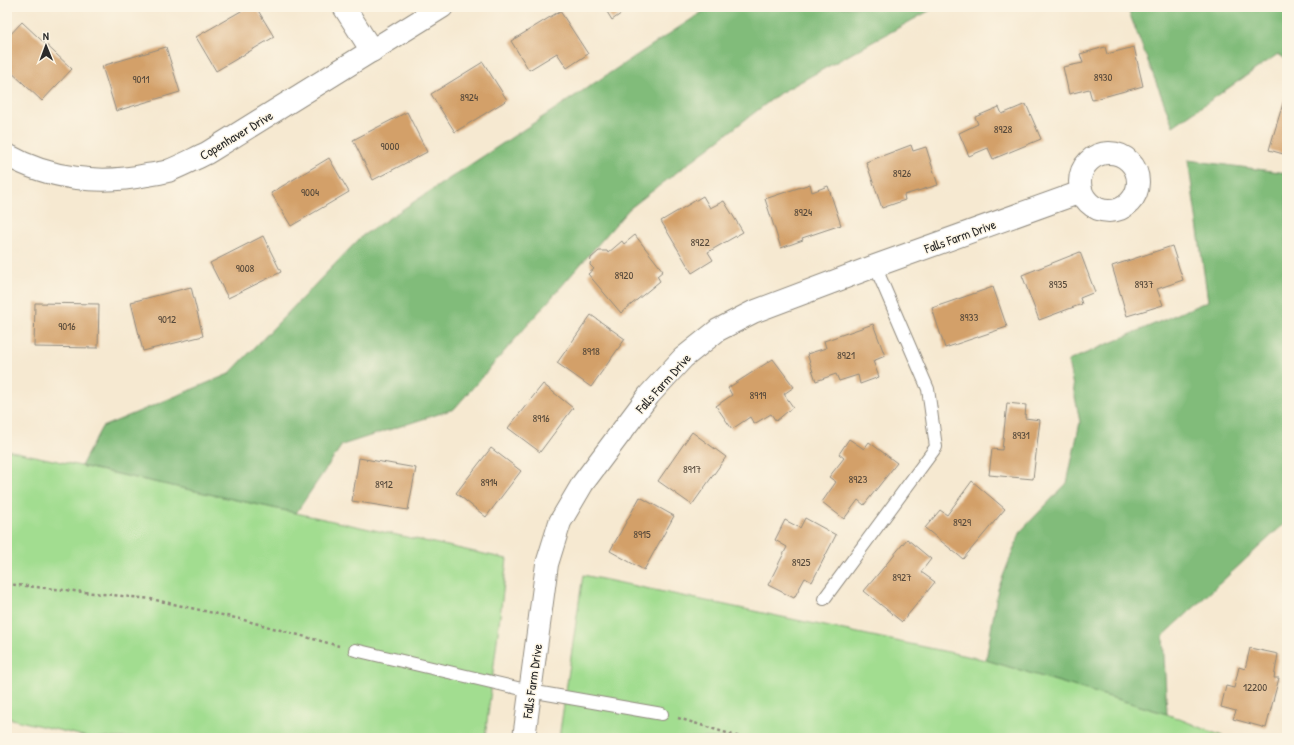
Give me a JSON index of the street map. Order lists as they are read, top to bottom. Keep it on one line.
{"streets":{"street":["Copenhaver Drive","Falls Farm Drive"]},"house_numbers":["8930","9011","8924","8928","9000","8926","9004","8924","8922","9008","8920","8935","8937","8933","9012","9016","8918","8921","8919","8916","8931","8917","8923","8914","8912","8929","8915","8925","8927","12200"],"north":"top"}
